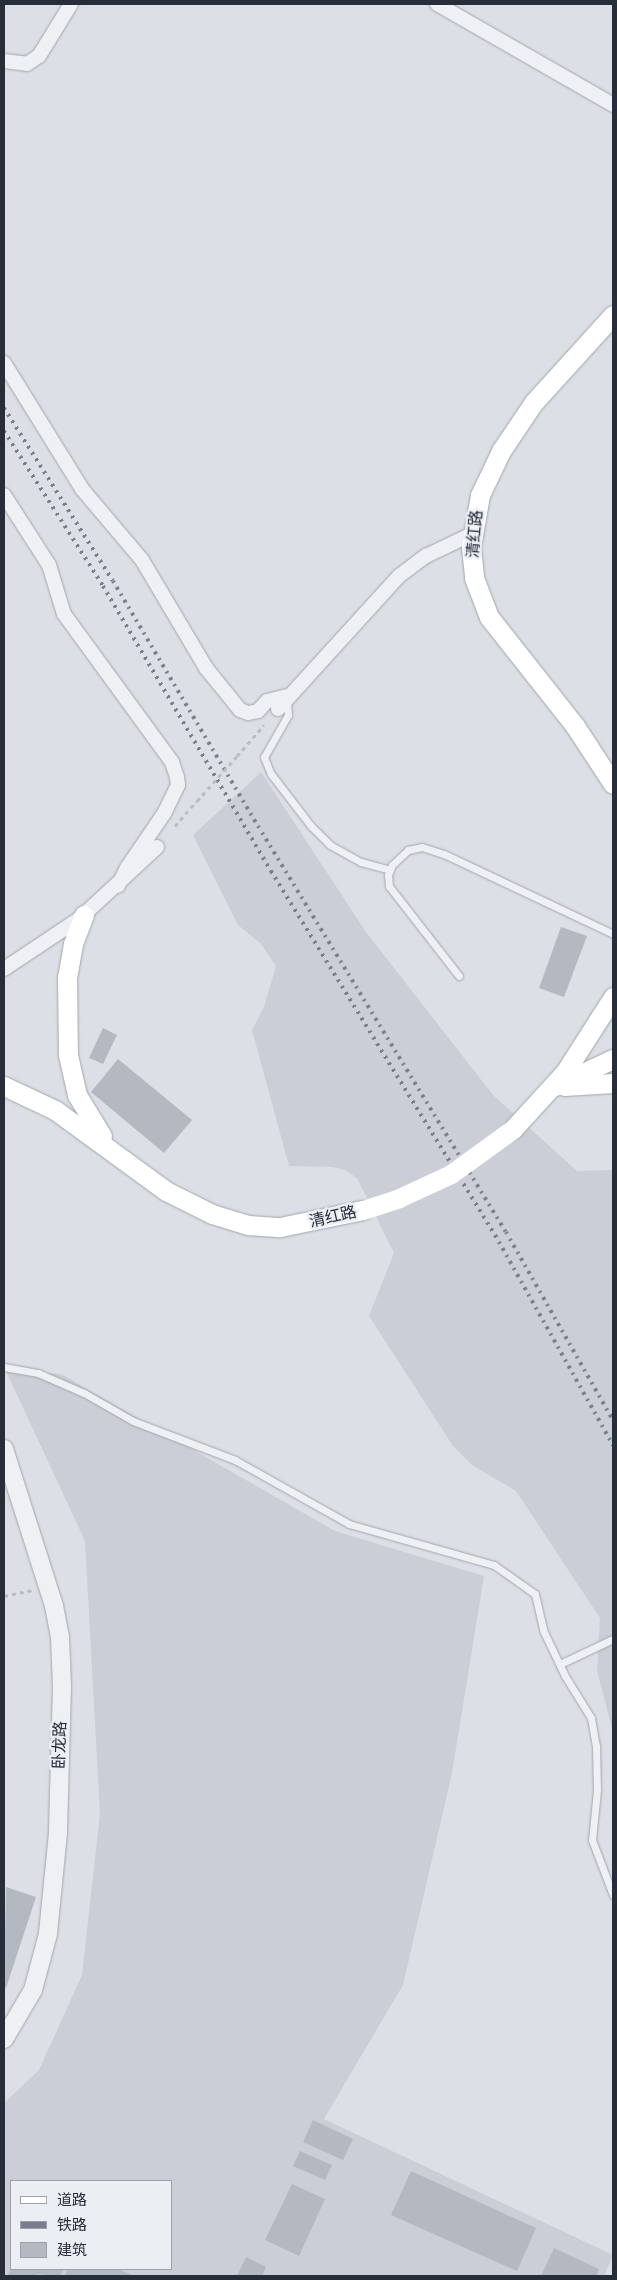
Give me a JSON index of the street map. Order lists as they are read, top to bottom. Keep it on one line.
{"streets":{"main road":["清红路"],"street":["卧龙路"]},"legend":["道路","铁路","建筑"]}
